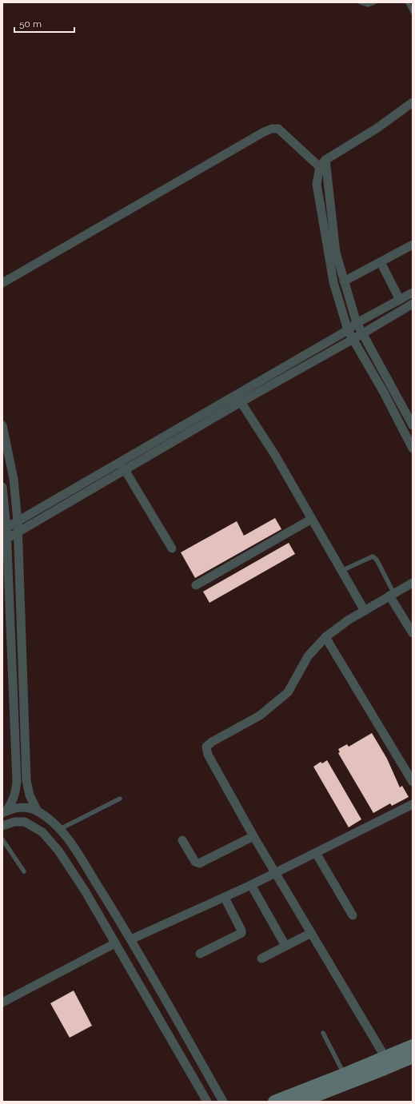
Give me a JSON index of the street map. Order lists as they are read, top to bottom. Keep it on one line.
{"scale_bar":"50 m"}
